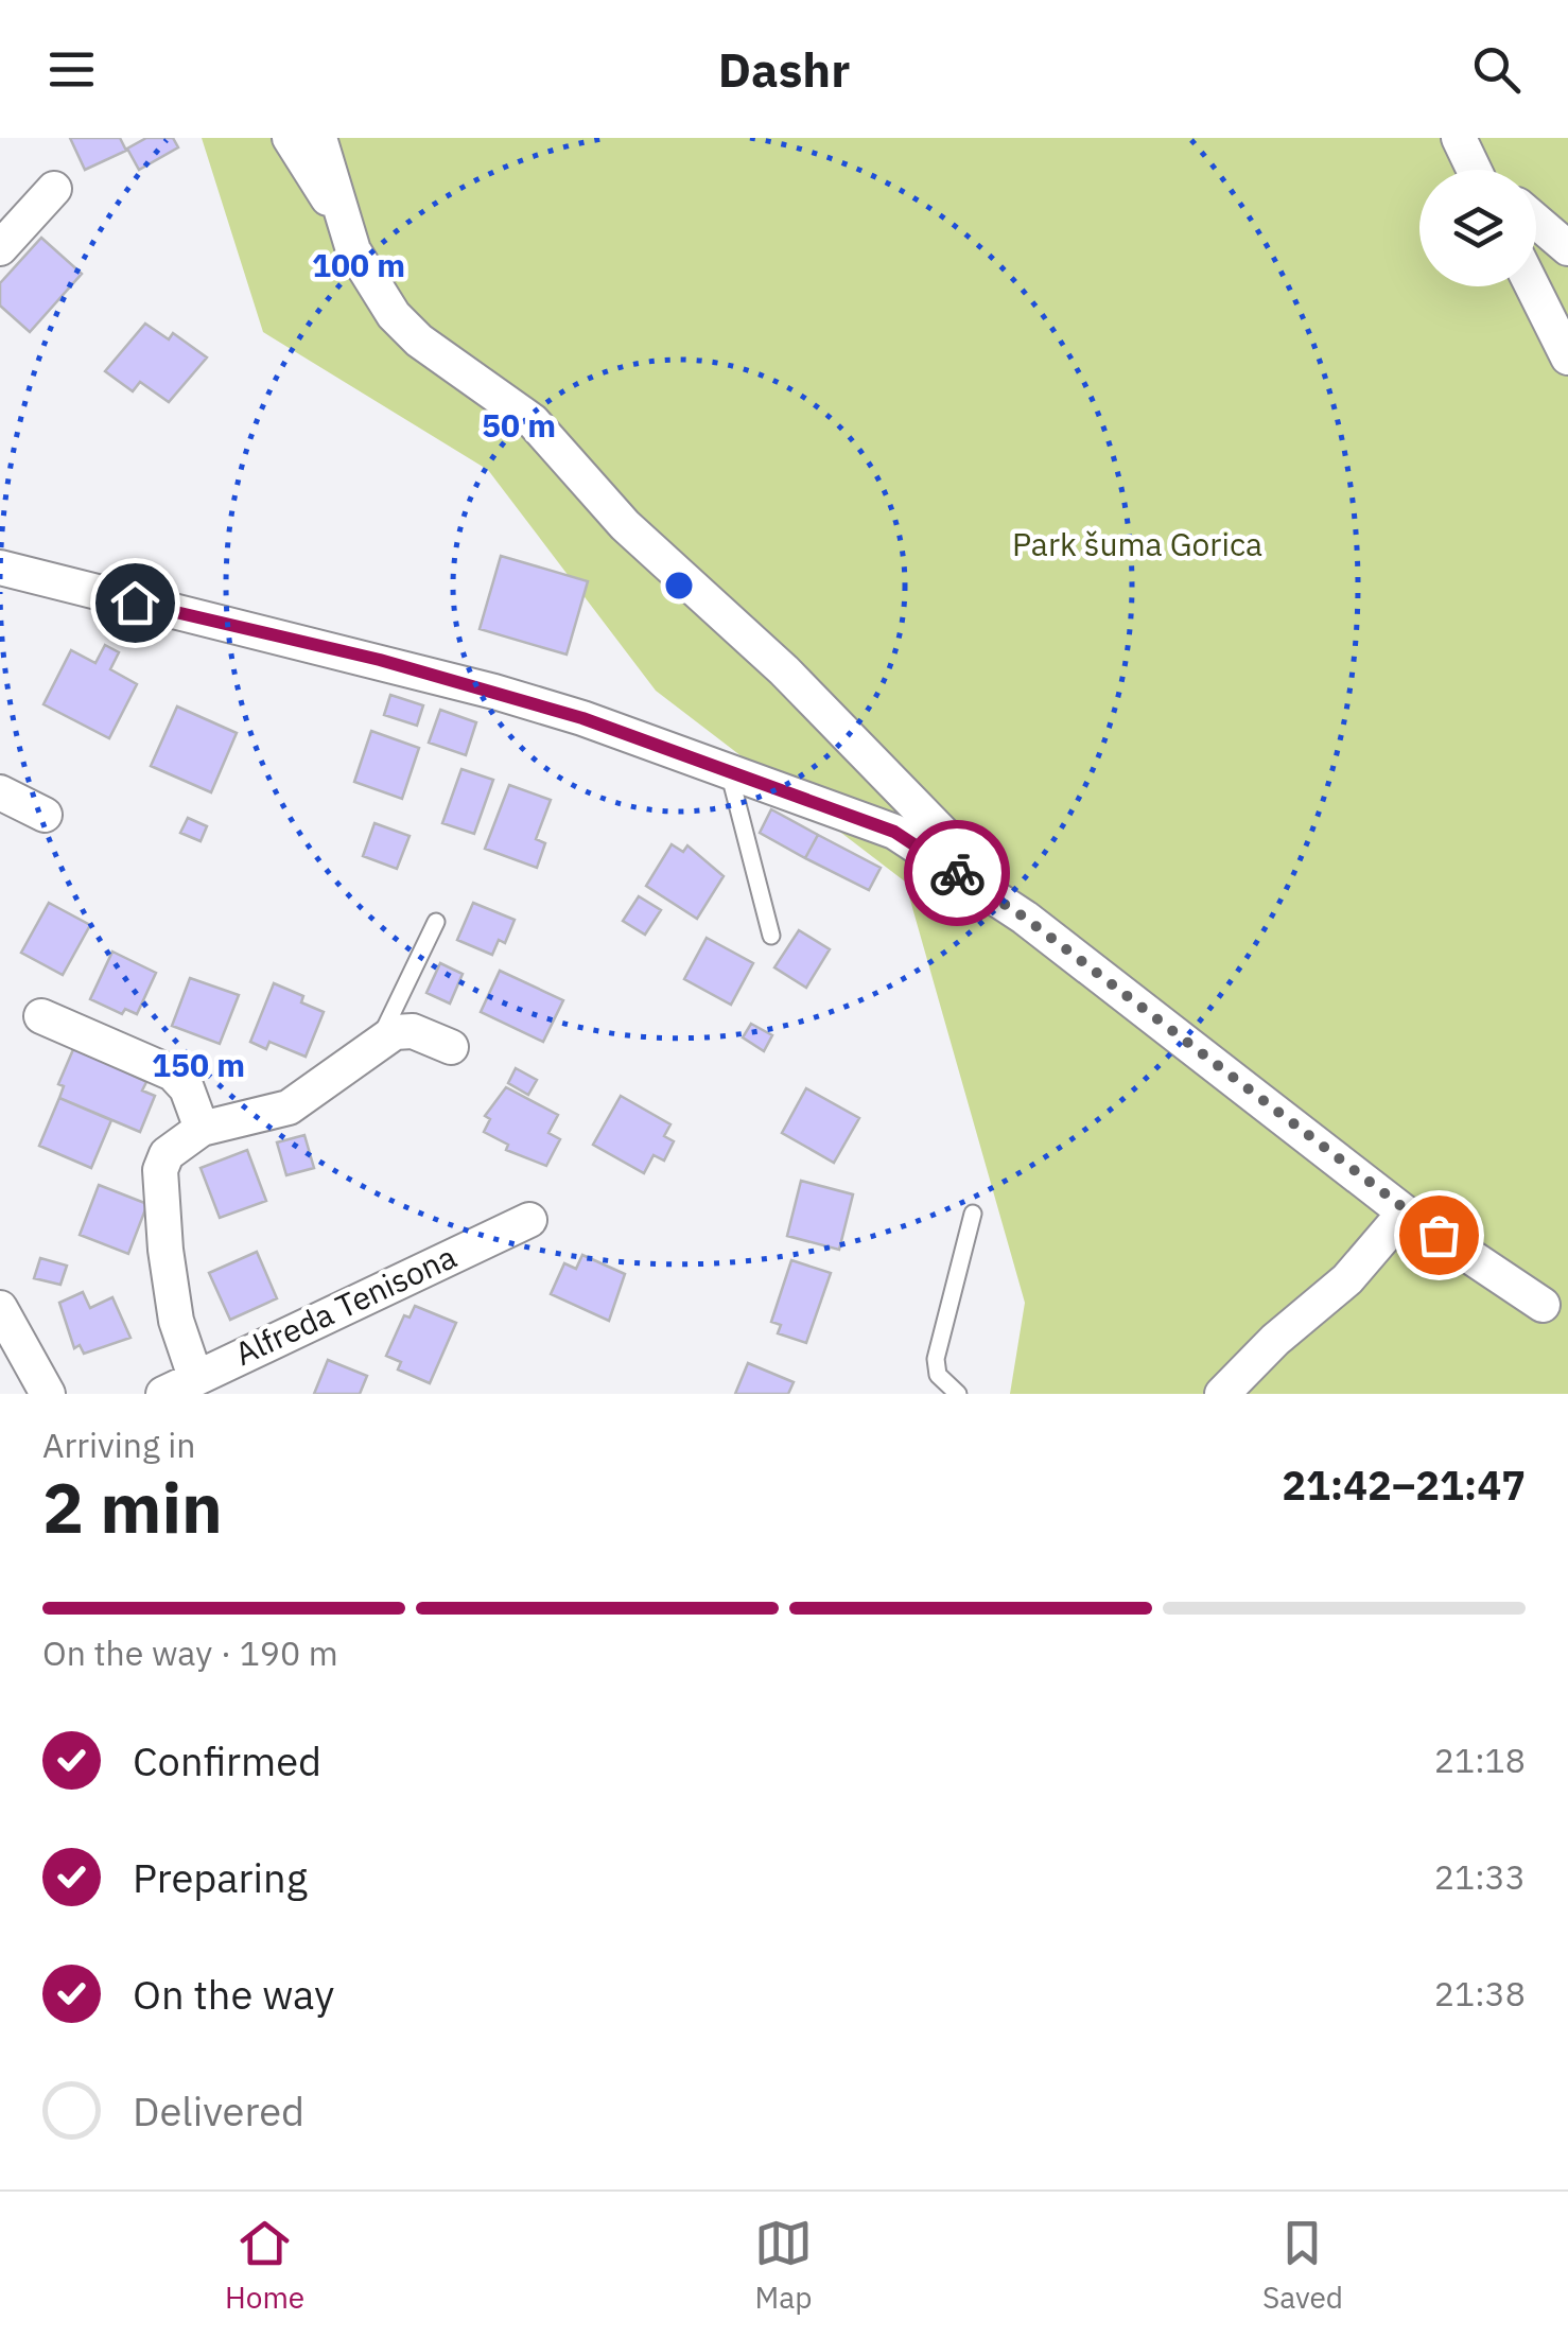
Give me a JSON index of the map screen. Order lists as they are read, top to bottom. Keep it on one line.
{"streets":{"street":["Alfreda Tenisona"]},"parks":["Park šuma Gorica"],"page":{"header":"Dashr","heading":["2 min","Arriving in","21:42–21:47"],"bar":"On the way · 190 m","list":[["Confirmed","21:18"],["Preparing","21:33"],["On the way","21:38"],"Delivered"],"tabs":["Home","Map","Saved"]},"rings":["100 m","50 m","150 m"]}
